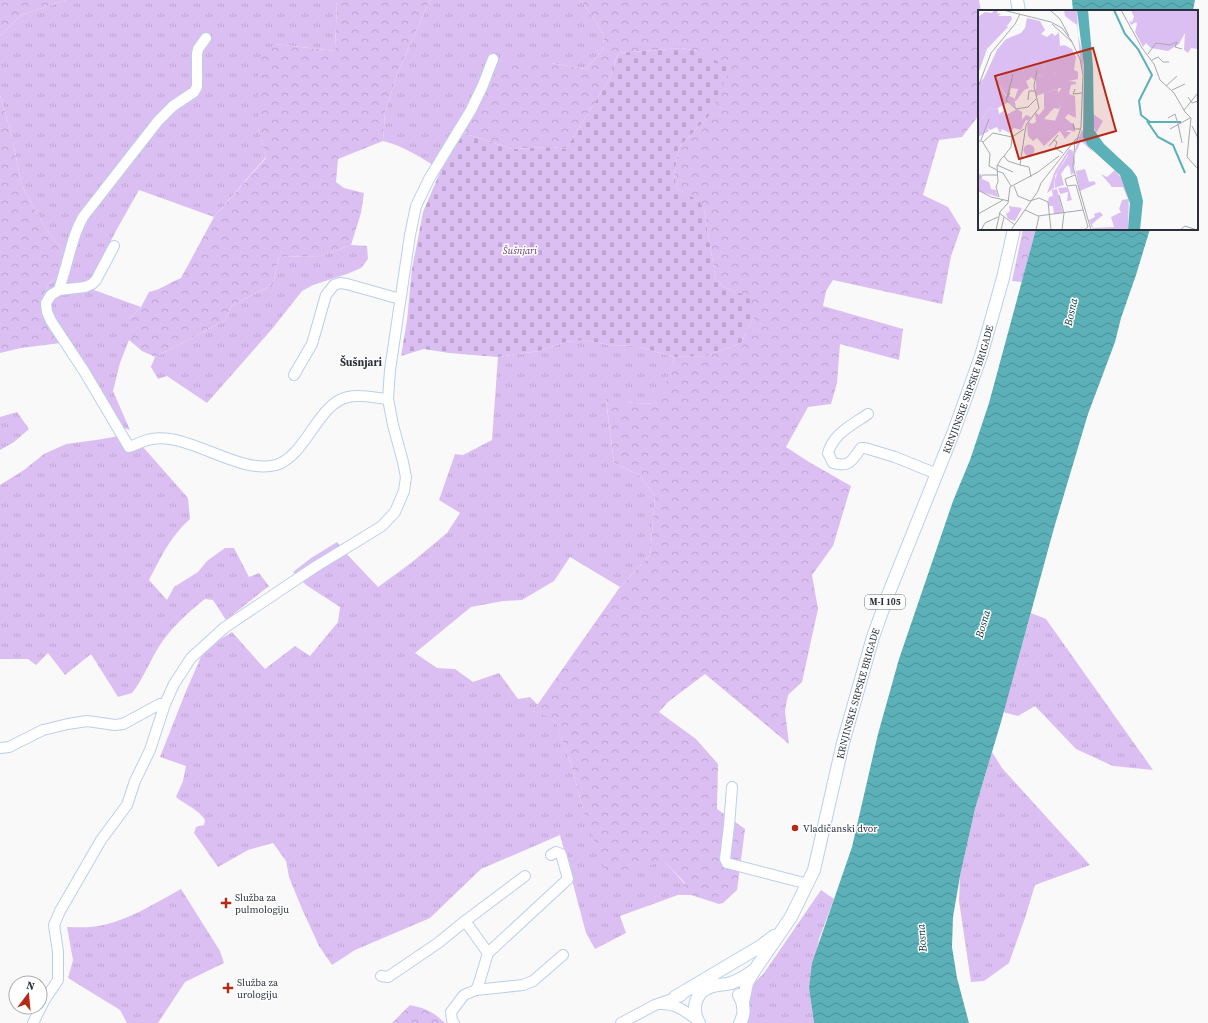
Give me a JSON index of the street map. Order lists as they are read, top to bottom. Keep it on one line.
{"streets":{"main road":["KRNJINSKE SRPSKE BRIGADE","M-I 105"]},"crossings":[["KRNJINSKE SRPSKE BRIGADE","M-I 105"]],"districts":["Šušnjari"],"water":["Bosna"],"parks":["Šušnjari"],"places":{"other":["Vladičanski dvor"],"health":["Služba za pulmologiju","Služba za urologiju"]},"north":"top"}
